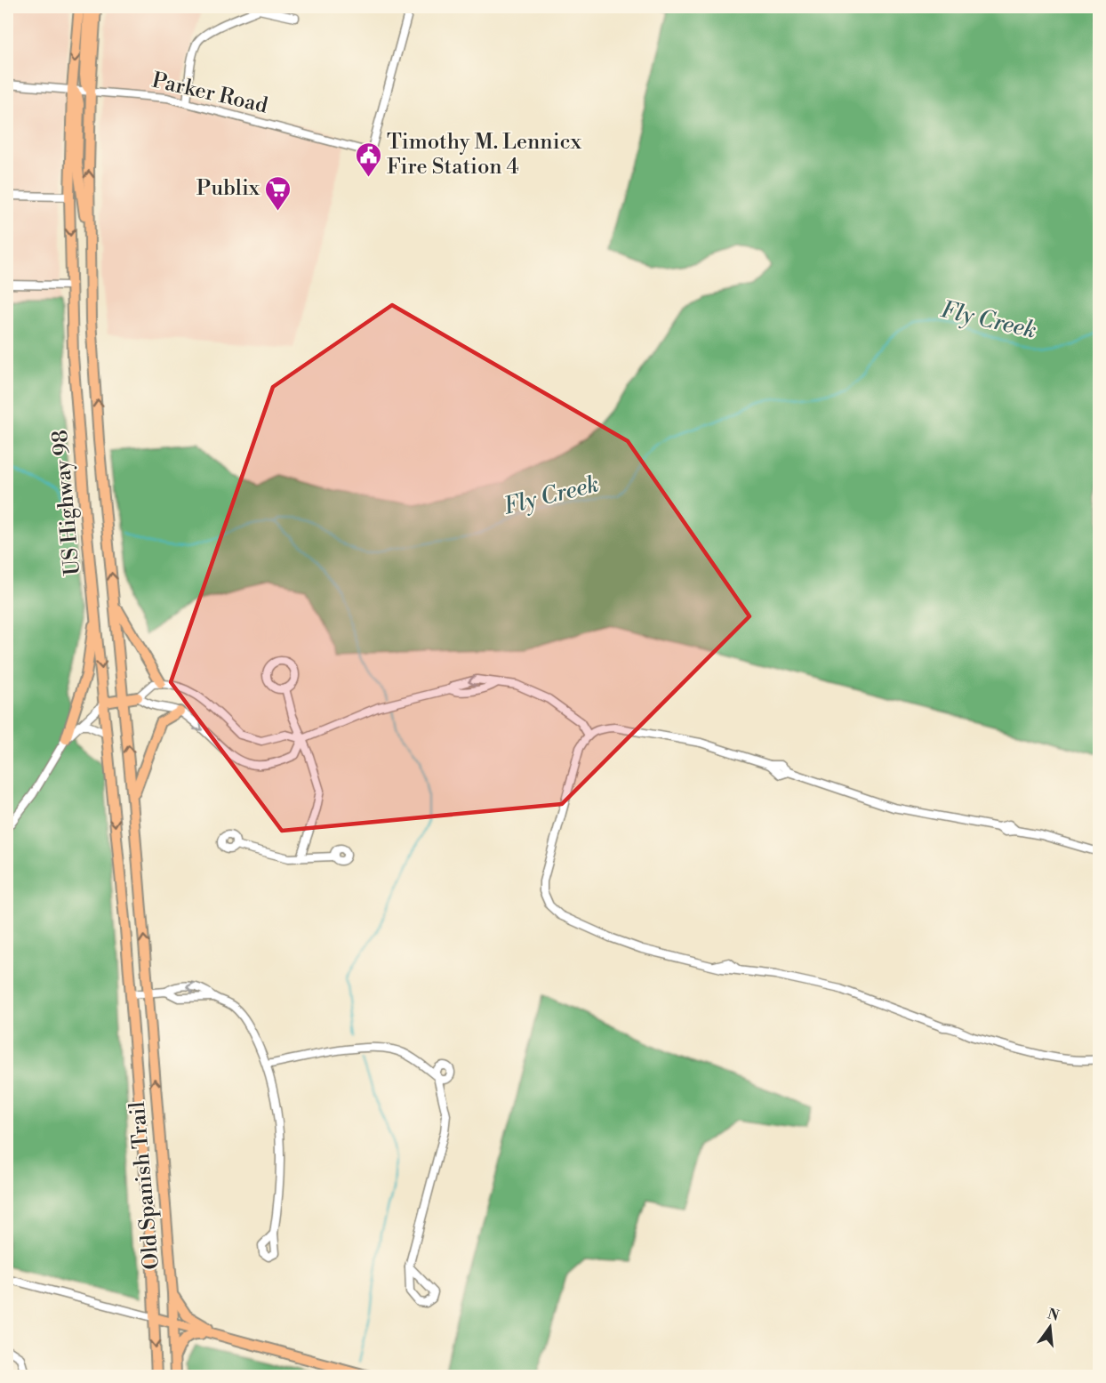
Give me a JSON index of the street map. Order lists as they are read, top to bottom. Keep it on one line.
{"streets":{"main road":["US Highway 98","Old Spanish Trail"],"street":["Parker Road"]},"crossings":[["Parker Road","US Highway 98"],["US Highway 98","Old Spanish Trail"]],"water":["Fly Creek"],"places":{"public building":["Timothy M. Lennicx Fire Station 4"],"supermarket":["Publix"]},"north":"top"}
